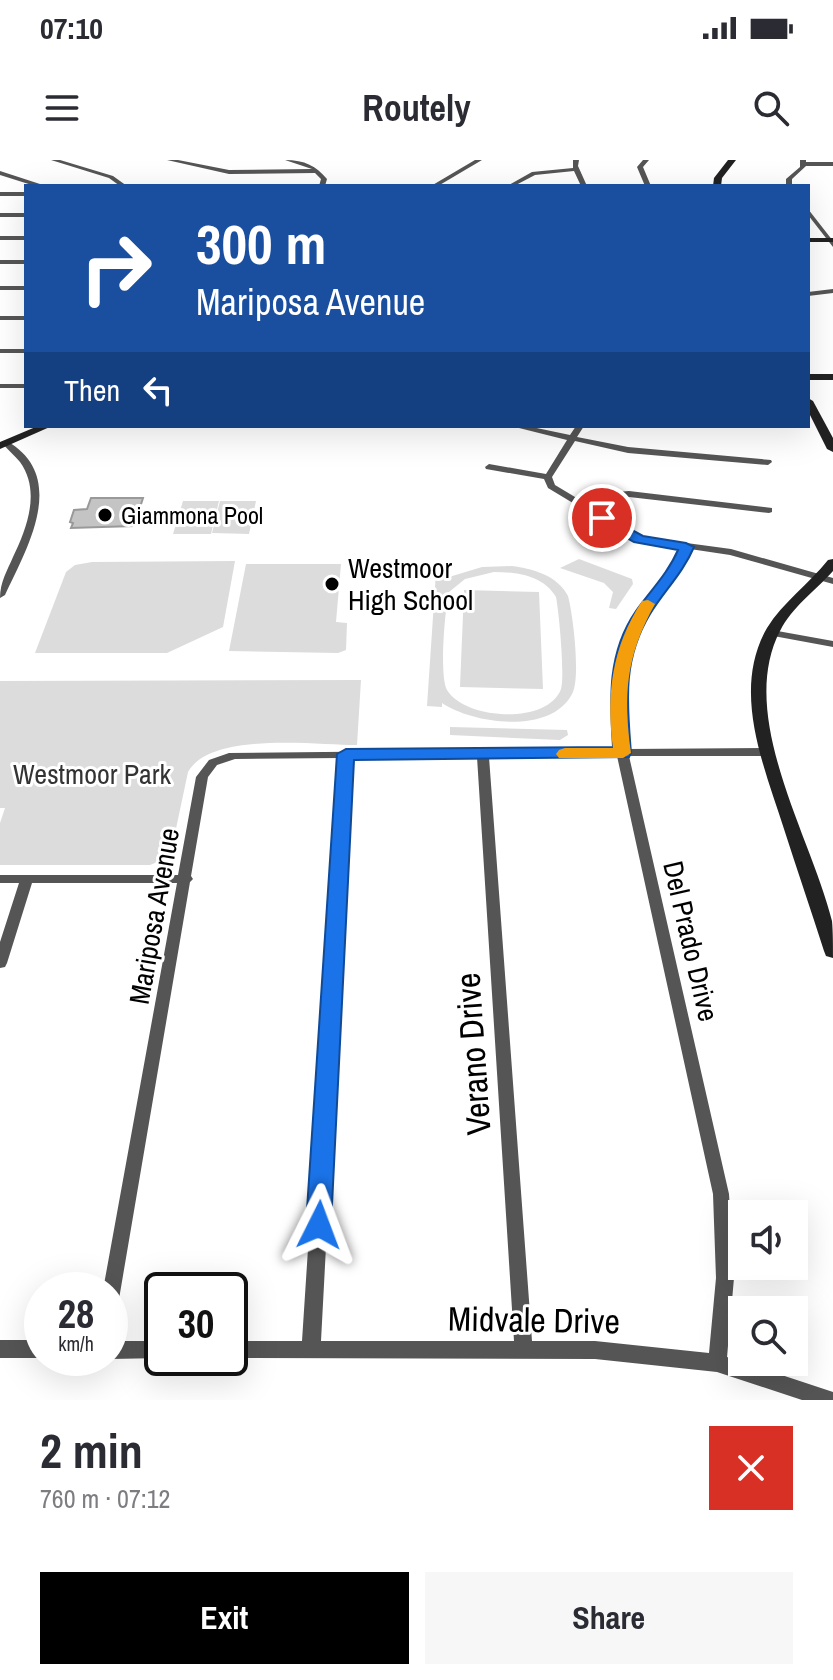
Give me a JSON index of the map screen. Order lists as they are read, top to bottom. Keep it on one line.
{"streets":{"street":["Mariposa Avenue","Del Prado Drive","Verano Drive","Midvale Drive"]},"crossings":[["Mariposa Avenue","Del Prado Drive"],["Mariposa Avenue","Verano Drive"],["Del Prado Drive","Midvale Drive"],["Verano Drive","Midvale Drive"]],"parks":["Westmoor Park"],"places":["Giammona Pool","Westmoor High School"],"page":{"status":"07:10","header":"Routely","turn":["300 m","Mariposa Avenue"],"then":"Then","speed":"28 km/h","limit":"30","heading":["2 min","760 m · 07:12"],"buttons":["Exit","Share"]}}
